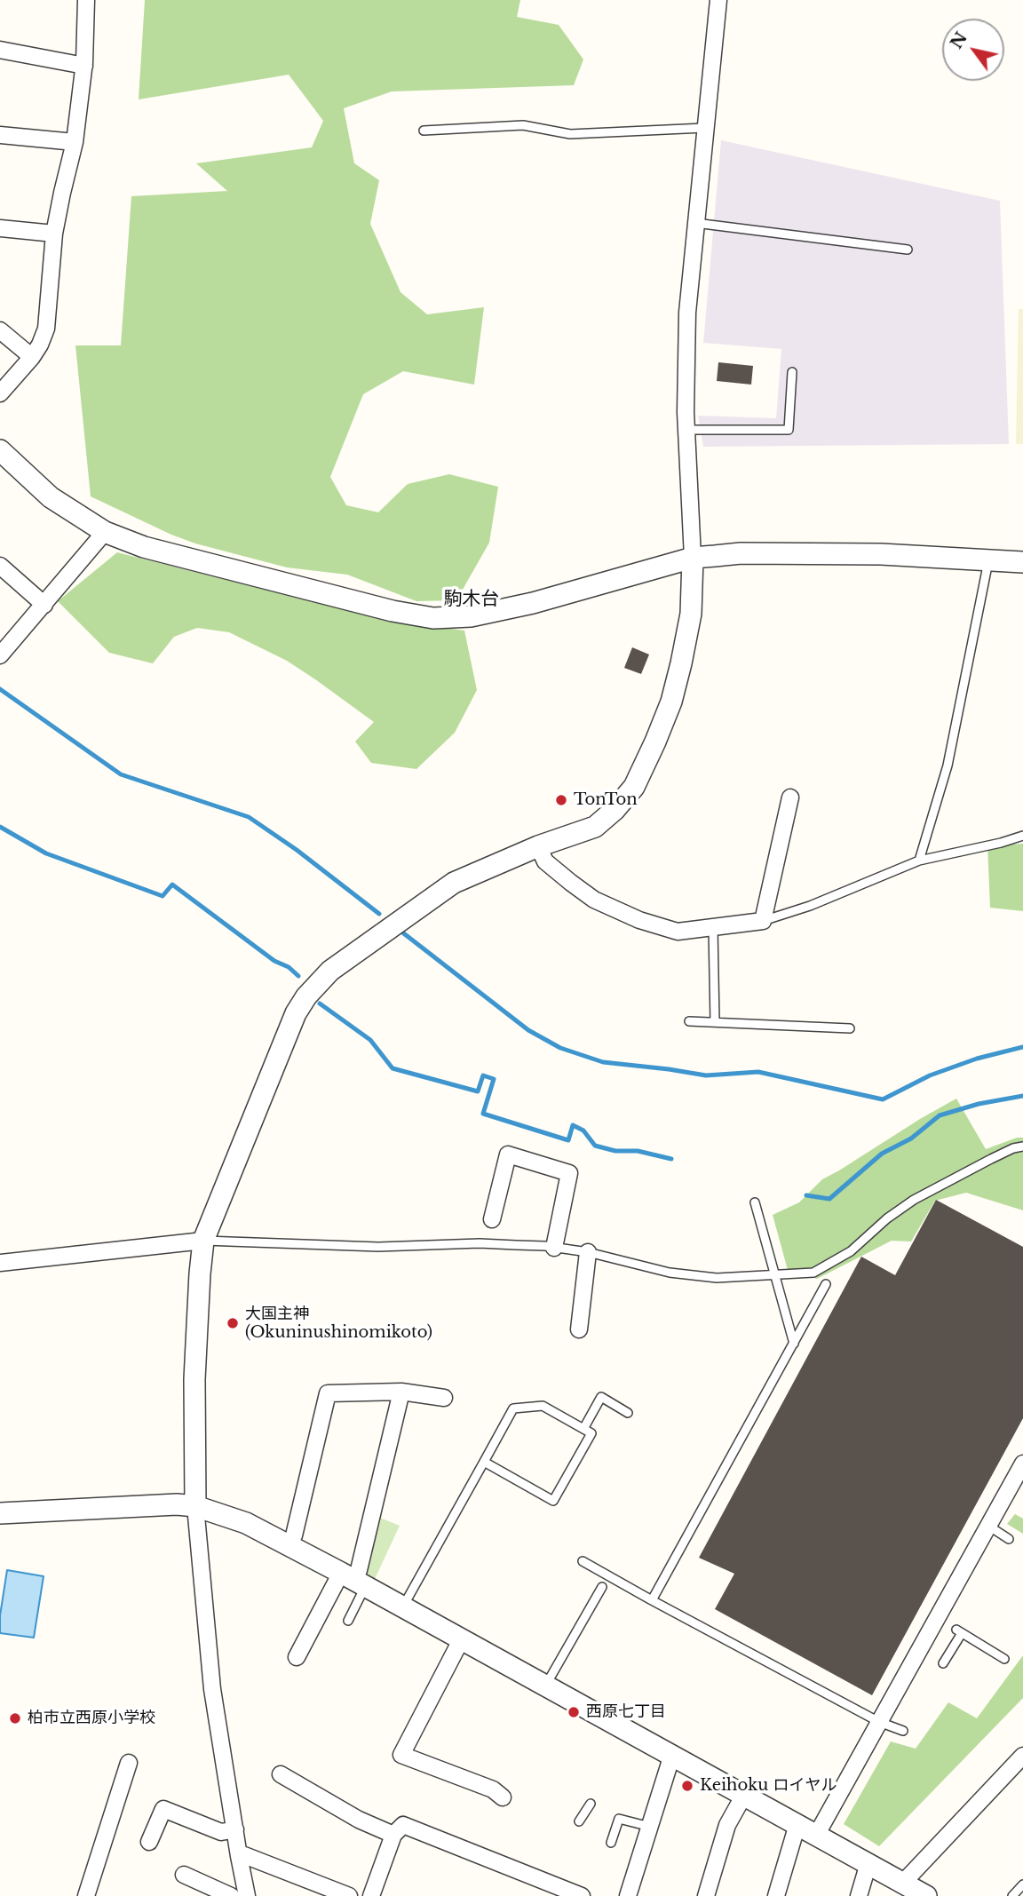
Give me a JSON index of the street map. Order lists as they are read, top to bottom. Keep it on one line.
{"districts":["駒木台"],"places":["TonTon","大国主神 (Okuninushinomikoto)","西原七丁目","柏市立西原小学校","Keihoku ロイヤル"],"north":"top left"}
